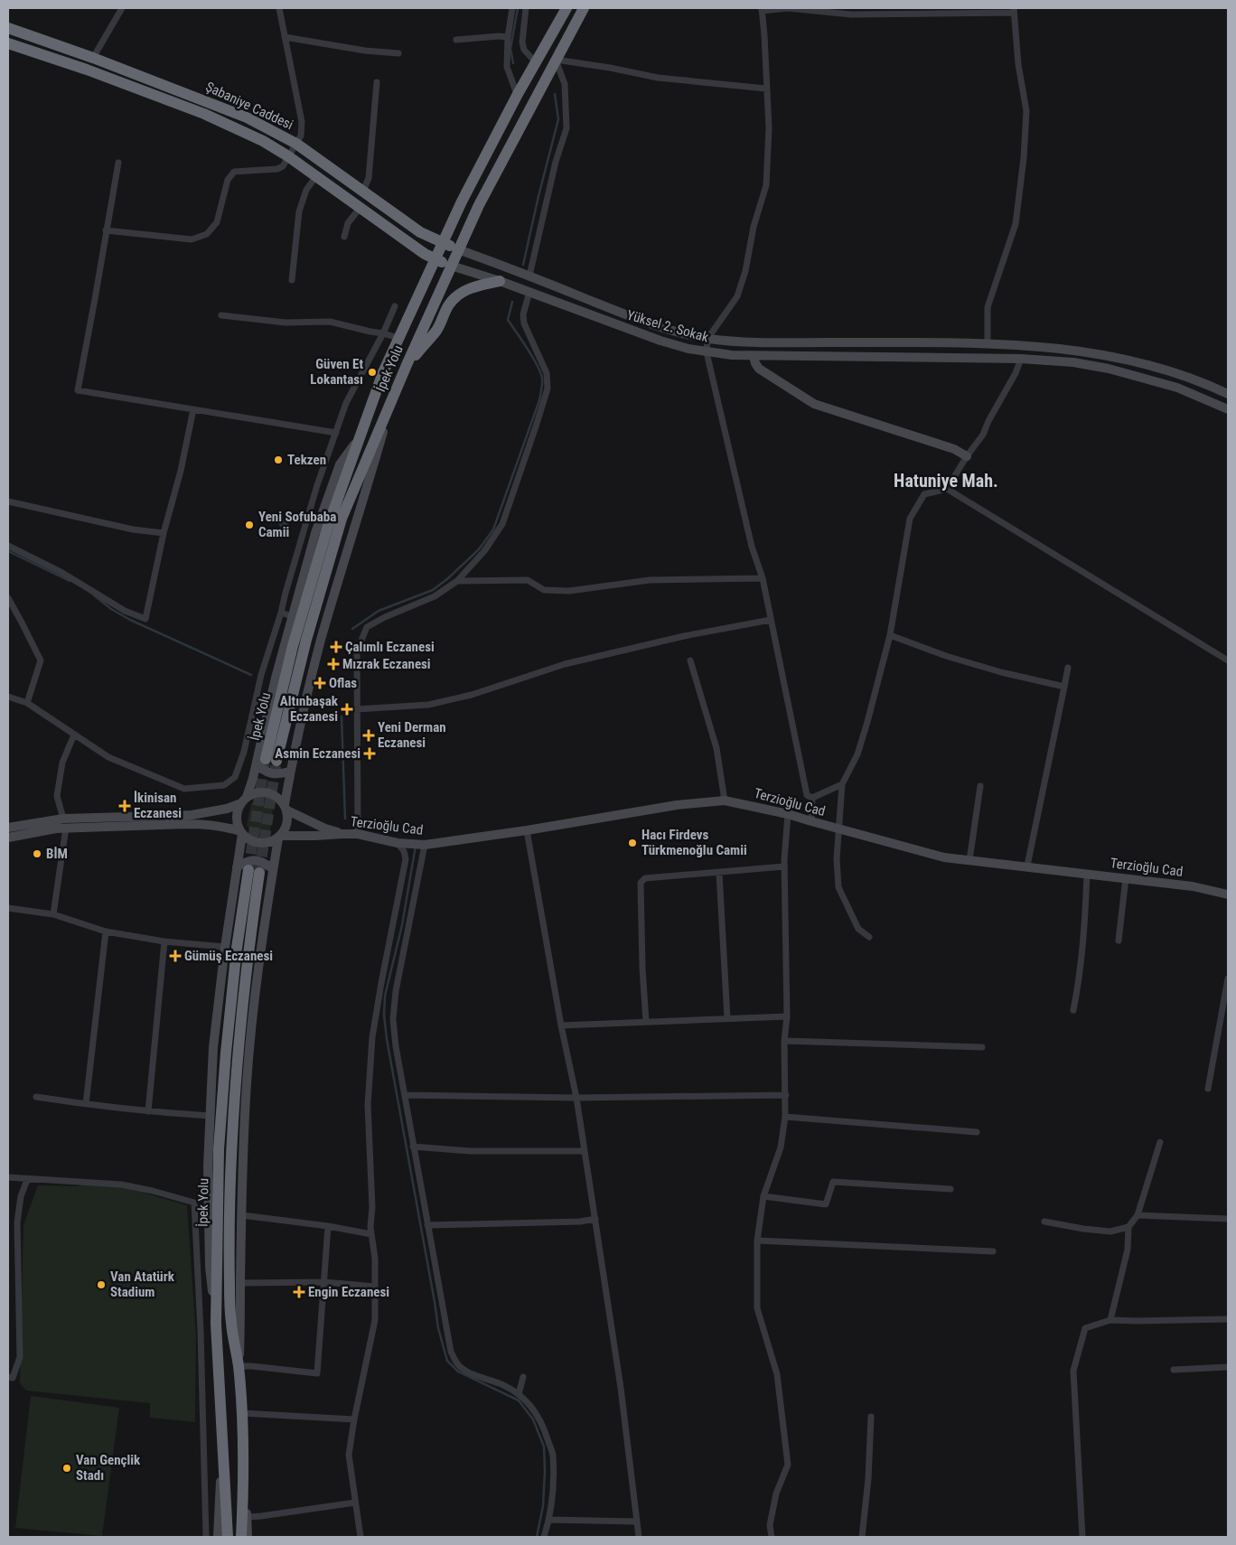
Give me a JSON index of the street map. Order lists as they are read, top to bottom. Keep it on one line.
{"streets":{"highway":["Şabaniye Caddesi","İpek Yolu"],"street":["Yüksel 2. Sokak","Terzioğlu Cad"]},"crossings":[["Şabaniye Caddesi","Yüksel 2. Sokak"],["Şabaniye Caddesi","İpek Yolu"],["Yüksel 2. Sokak","İpek Yolu"]],"districts":["Hatuniye Mah."],"places":{"other":["Güven Et Lokantası","Tekzen","Yeni Sofubaba Camii","Hacı Firdevs Türkmenoğlu Camii","BİM","Van Atatürk Stadium","Van Gençlik Stadı"],"health":["Çalımlı Eczanesi","Mızrak Eczanesi","Oflas","Altınbaşak Eczanesi","Yeni Derman Eczanesi","Asmin Eczanesi","İkinisan Eczanesi","Gümüş Eczanesi","Engin Eczanesi"]}}
